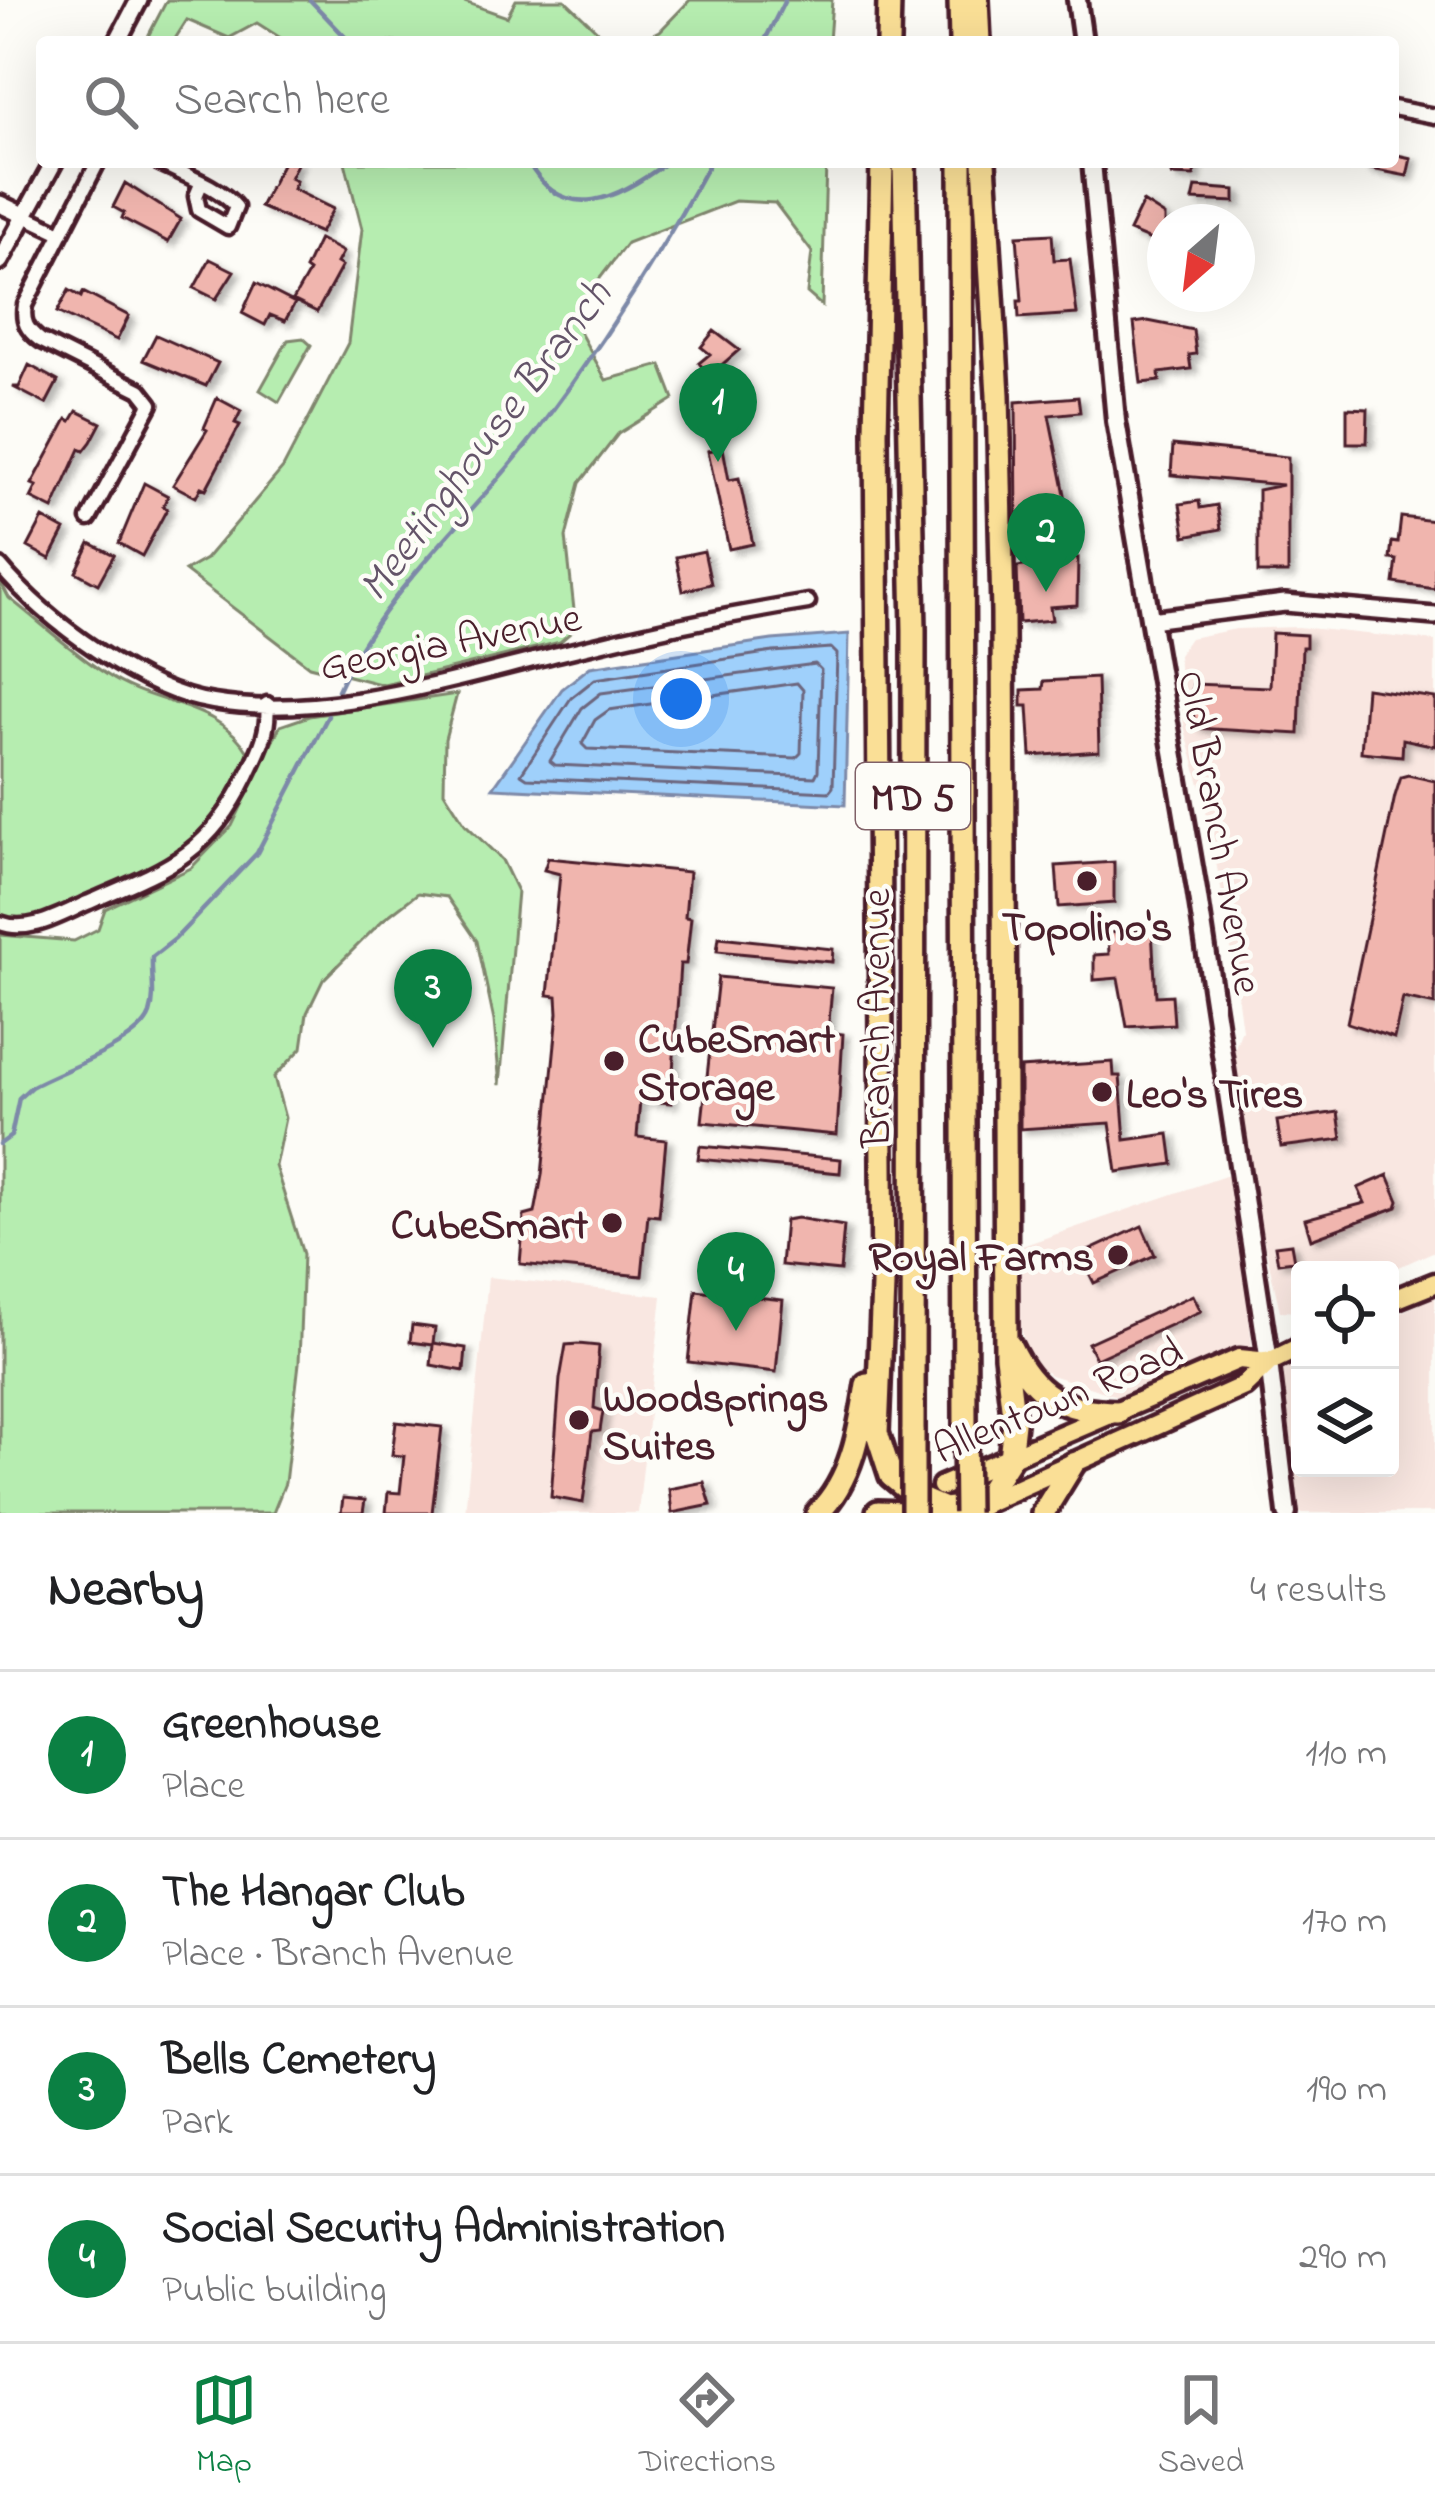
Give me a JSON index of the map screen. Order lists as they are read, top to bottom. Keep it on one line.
{"streets":{"highway":["MD 5","Branch Avenue"],"main road":["Old Branch Avenue","Allentown Road"],"street":["Georgia Avenue"]},"crossings":[["MD 5","Allentown Road"],["Old Branch Avenue","Allentown Road"]],"water":["Meetinghouse Branch"],"places":["Topolino's","CubeSmart Storage","Leo's Tires","CubeSmart","Royal Farms","Woodsprings Suites"],"north":"bottom left","page":{"search":"Search here","pins":["1","2","3","4"],"heading":["Nearby","4 results"],"list":[{"mark":"1","name":"Greenhouse","note":"Place","value":"110 m"},{"mark":"2","name":"The Hangar Club","note":"Place · Branch Avenue","value":"170 m"},{"mark":"3","name":"Bells Cemetery","note":"Park","value":"190 m"},{"mark":"4","name":"Social Security Administration","note":"Public building","value":"290 m"}],"nav":["Map","Directions","Saved"]}}
